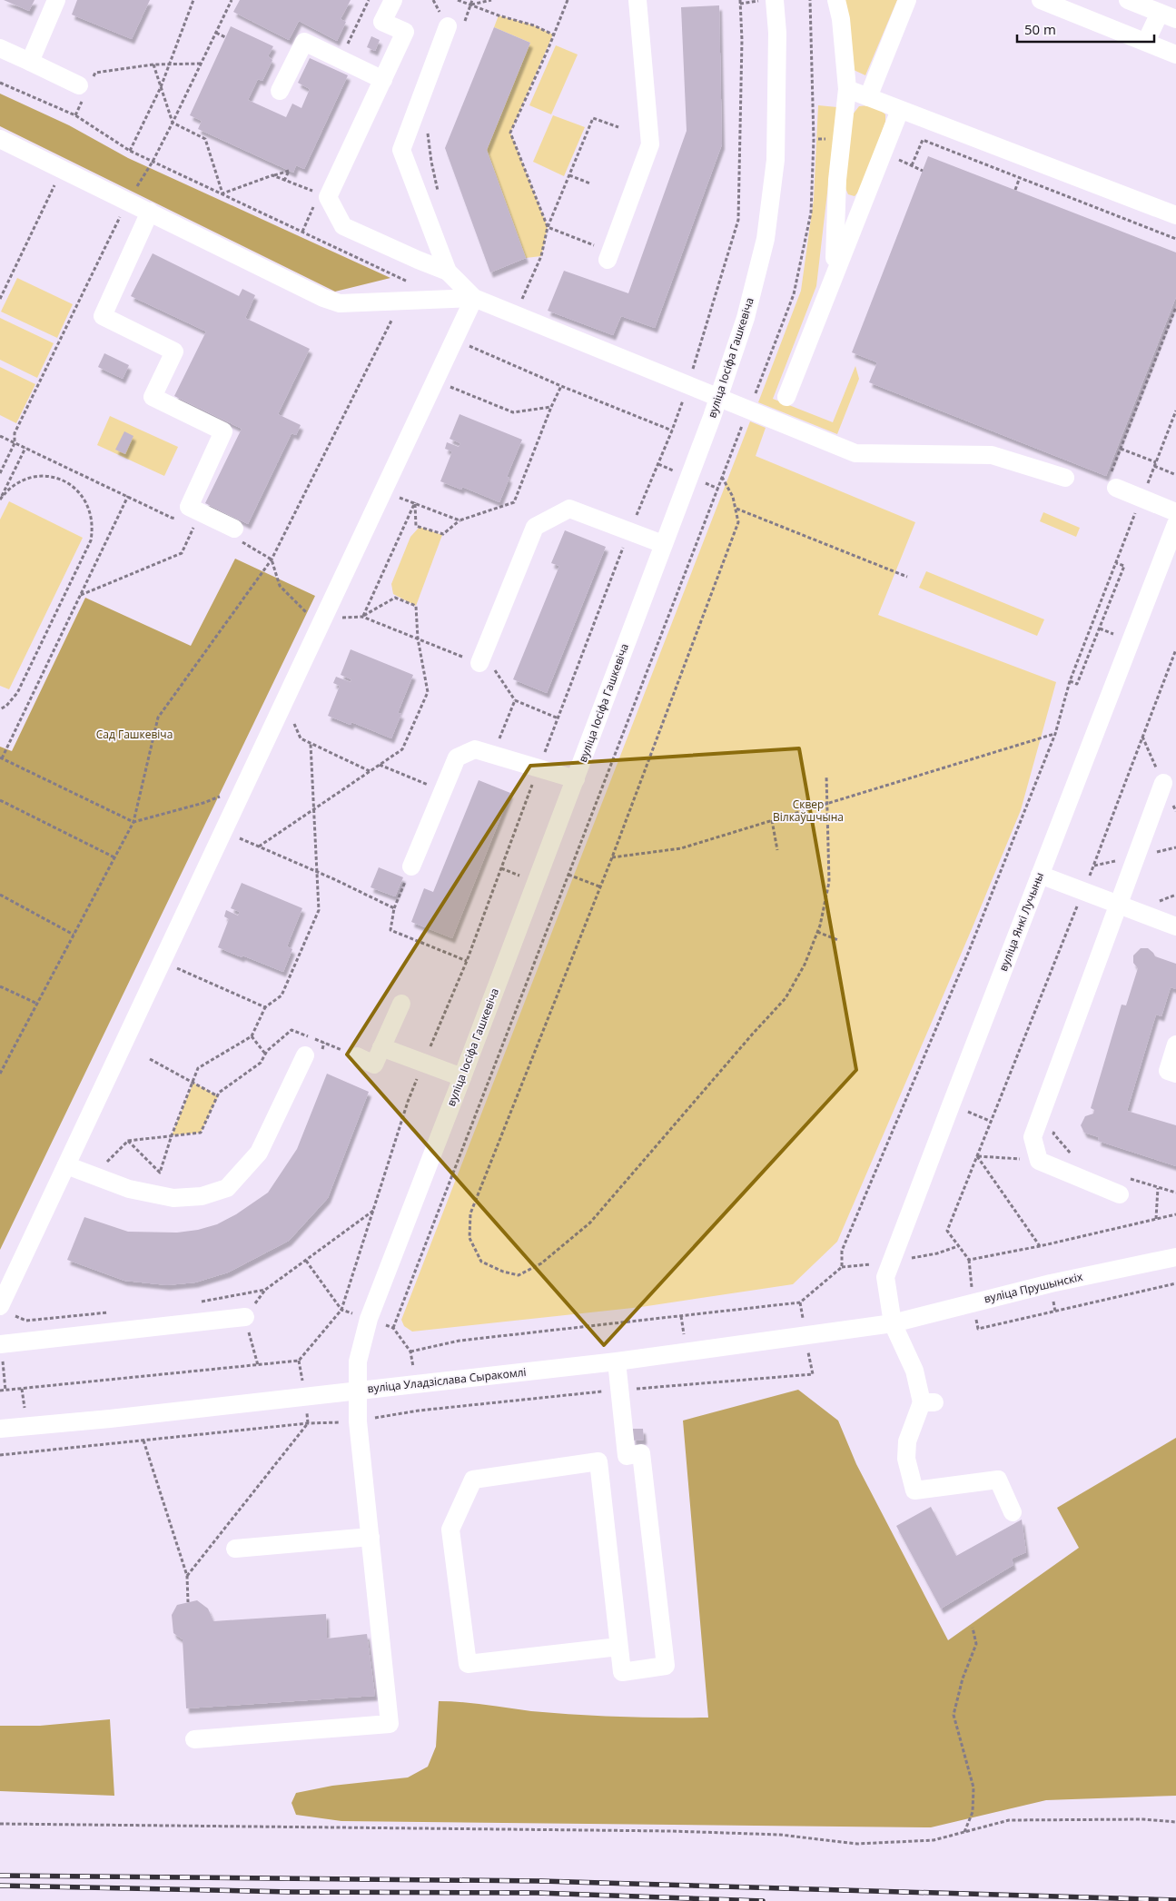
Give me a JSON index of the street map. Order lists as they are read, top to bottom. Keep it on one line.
{"streets":{"street":["вуліца Іосіфа Гашкевіча","вуліца Янкі Лучыны","вуліца Прушынскіх","вуліца Уладзіслава Сыракомлі"]},"crossings":[["вуліца Іосіфа Гашкевіча","вуліца Уладзіслава Сыракомлі"],["вуліца Янкі Лучыны","вуліца Прушынскіх"],["вуліца Янкі Лучыны","вуліца Уладзіслава Сыракомлі"],["вуліца Прушынскіх","вуліца Уладзіслава Сыракомлі"]],"parks":["Сад Гашкевіча","Сквер Вілкаўшчына"],"scale_bar":"50 m"}
